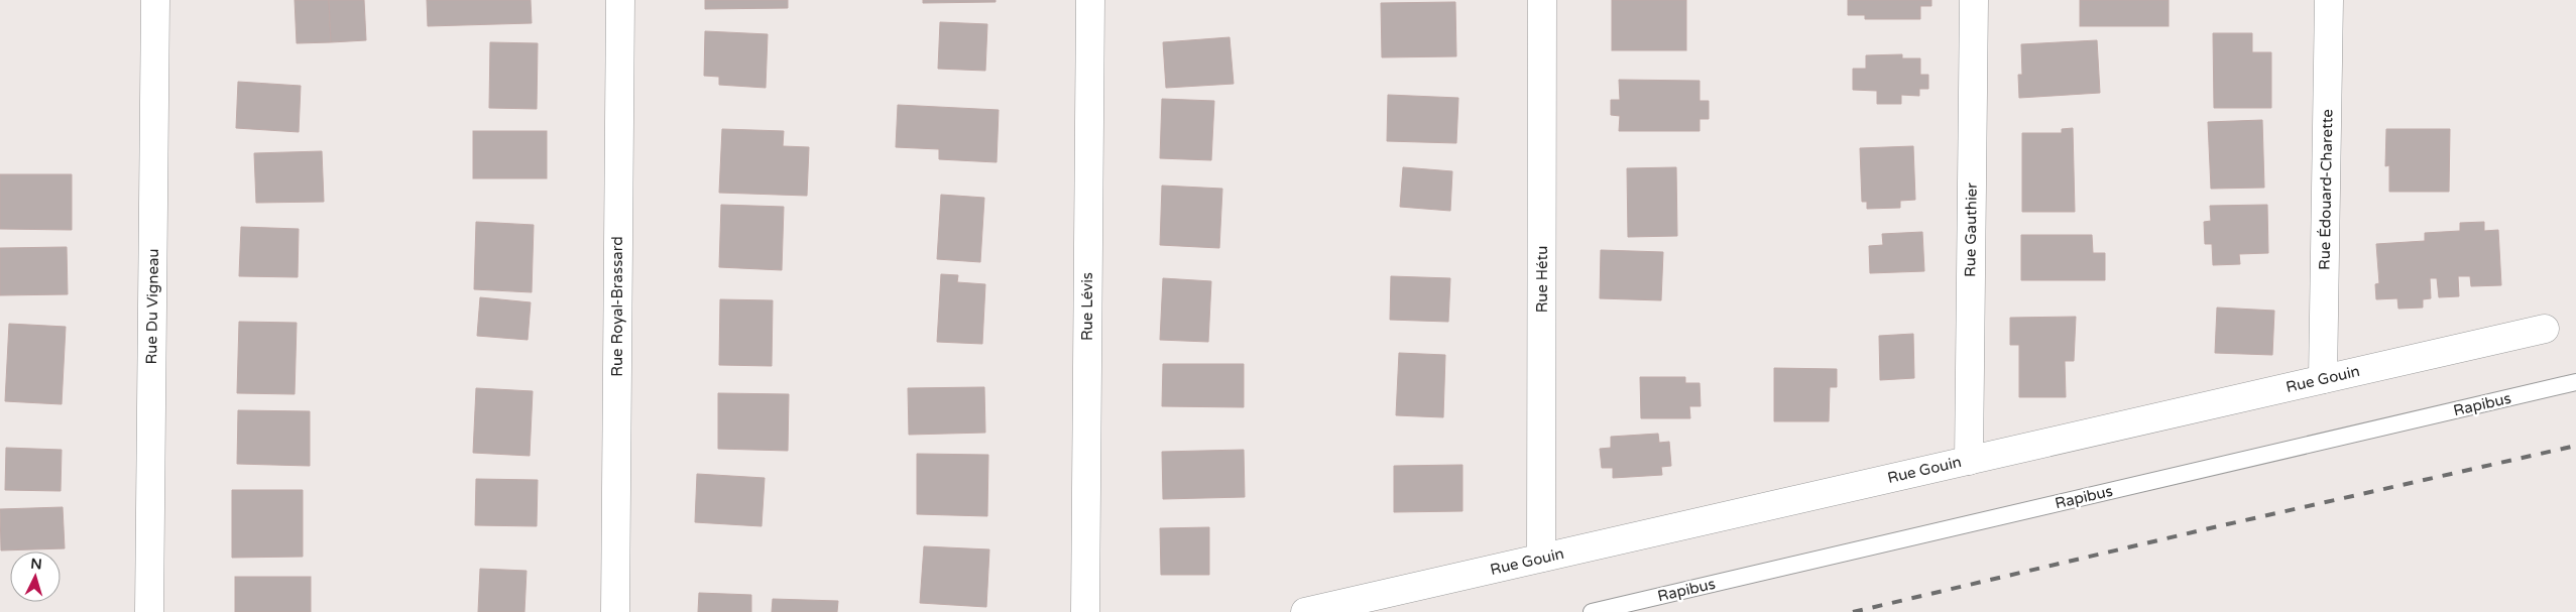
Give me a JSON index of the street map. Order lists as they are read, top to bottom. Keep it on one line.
{"streets":{"street":["Rue Édouard-Charette","Rue Gauthier","Rue Hétu","Rue Du Vigneau","Rue Royal-Brassard","Rue Lévis","Rue Gouin"],"lane":["Rapibus"]},"crossings":[["Rue Édouard-Charette","Rue Gouin"],["Rue Gauthier","Rue Gouin"],["Rue Hétu","Rue Gouin"]],"north":"top"}
